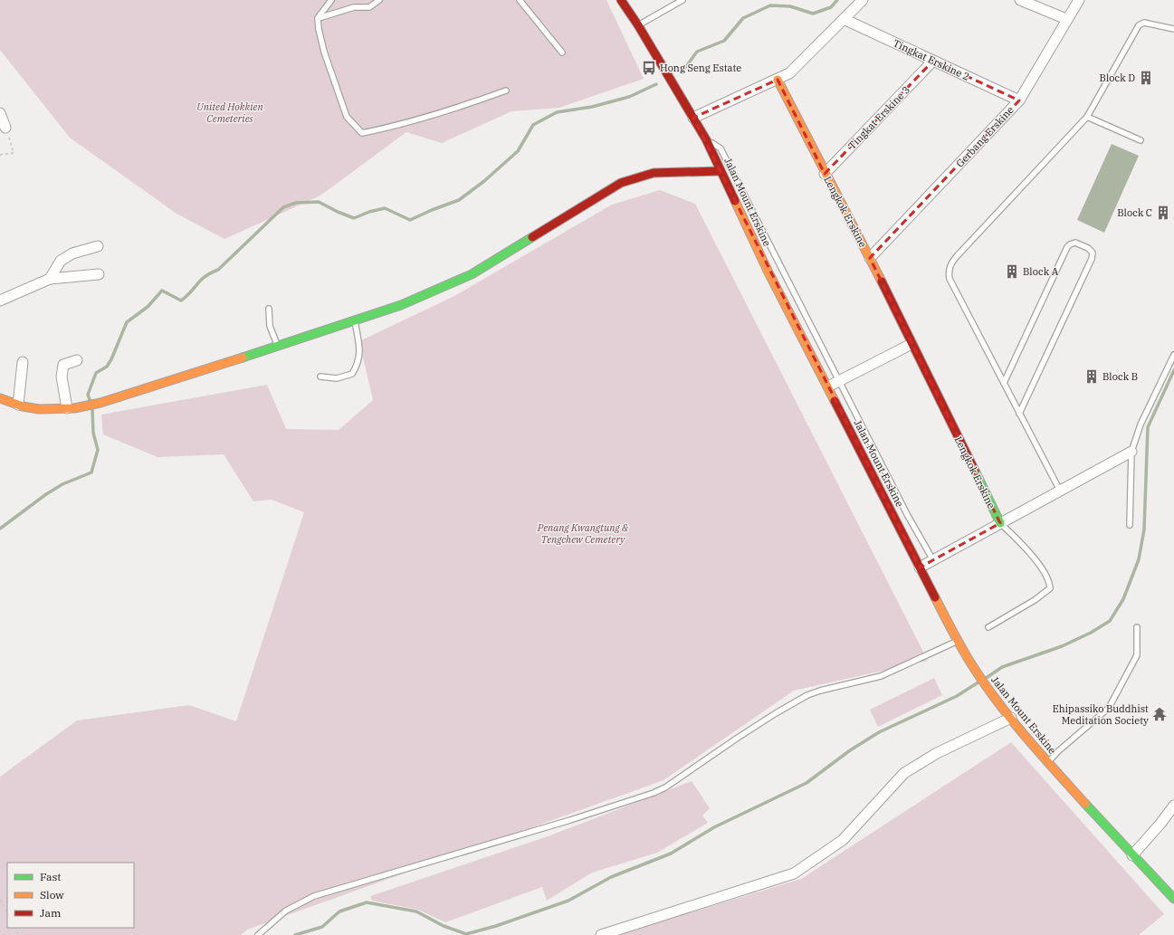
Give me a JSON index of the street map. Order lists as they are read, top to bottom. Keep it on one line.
{"streets":{"street":["Tingkat Erskine 2","Tingkat Erskine 3","Gerbang Erskine","Jalan Mount Erskine","Lengkok Erskine"]},"crossings":[["Tingkat Erskine 2","Tingkat Erskine 3"],["Tingkat Erskine 2","Gerbang Erskine"],["Tingkat Erskine 3","Lengkok Erskine"],["Gerbang Erskine","Lengkok Erskine"]],"parks":["United Hokkien Cemeteries","Penang Kwangtung & Tengchew Cemetery"],"places":{"bus stop":["Hong Seng Estate"],"building":["Block D","Block C","Block A","Block B"],"temple":["Ehipassiko Buddhist Meditation Society"]},"legend":["Fast","Slow","Jam"]}
